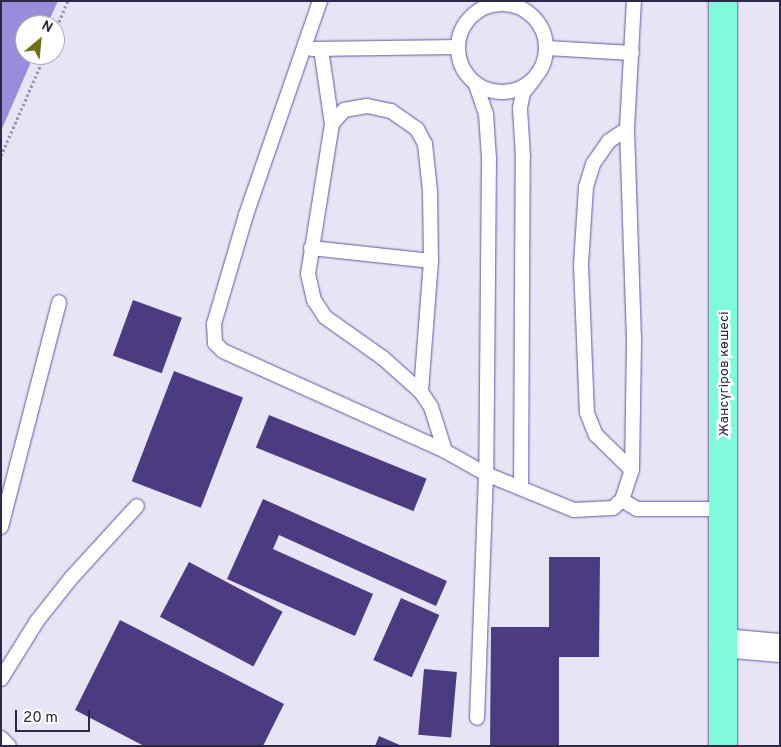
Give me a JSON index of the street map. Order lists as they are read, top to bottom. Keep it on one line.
{"streets":{"main road":["Жансүгіров көшесі"]},"scale_bar":"20 m","north":"top right"}
